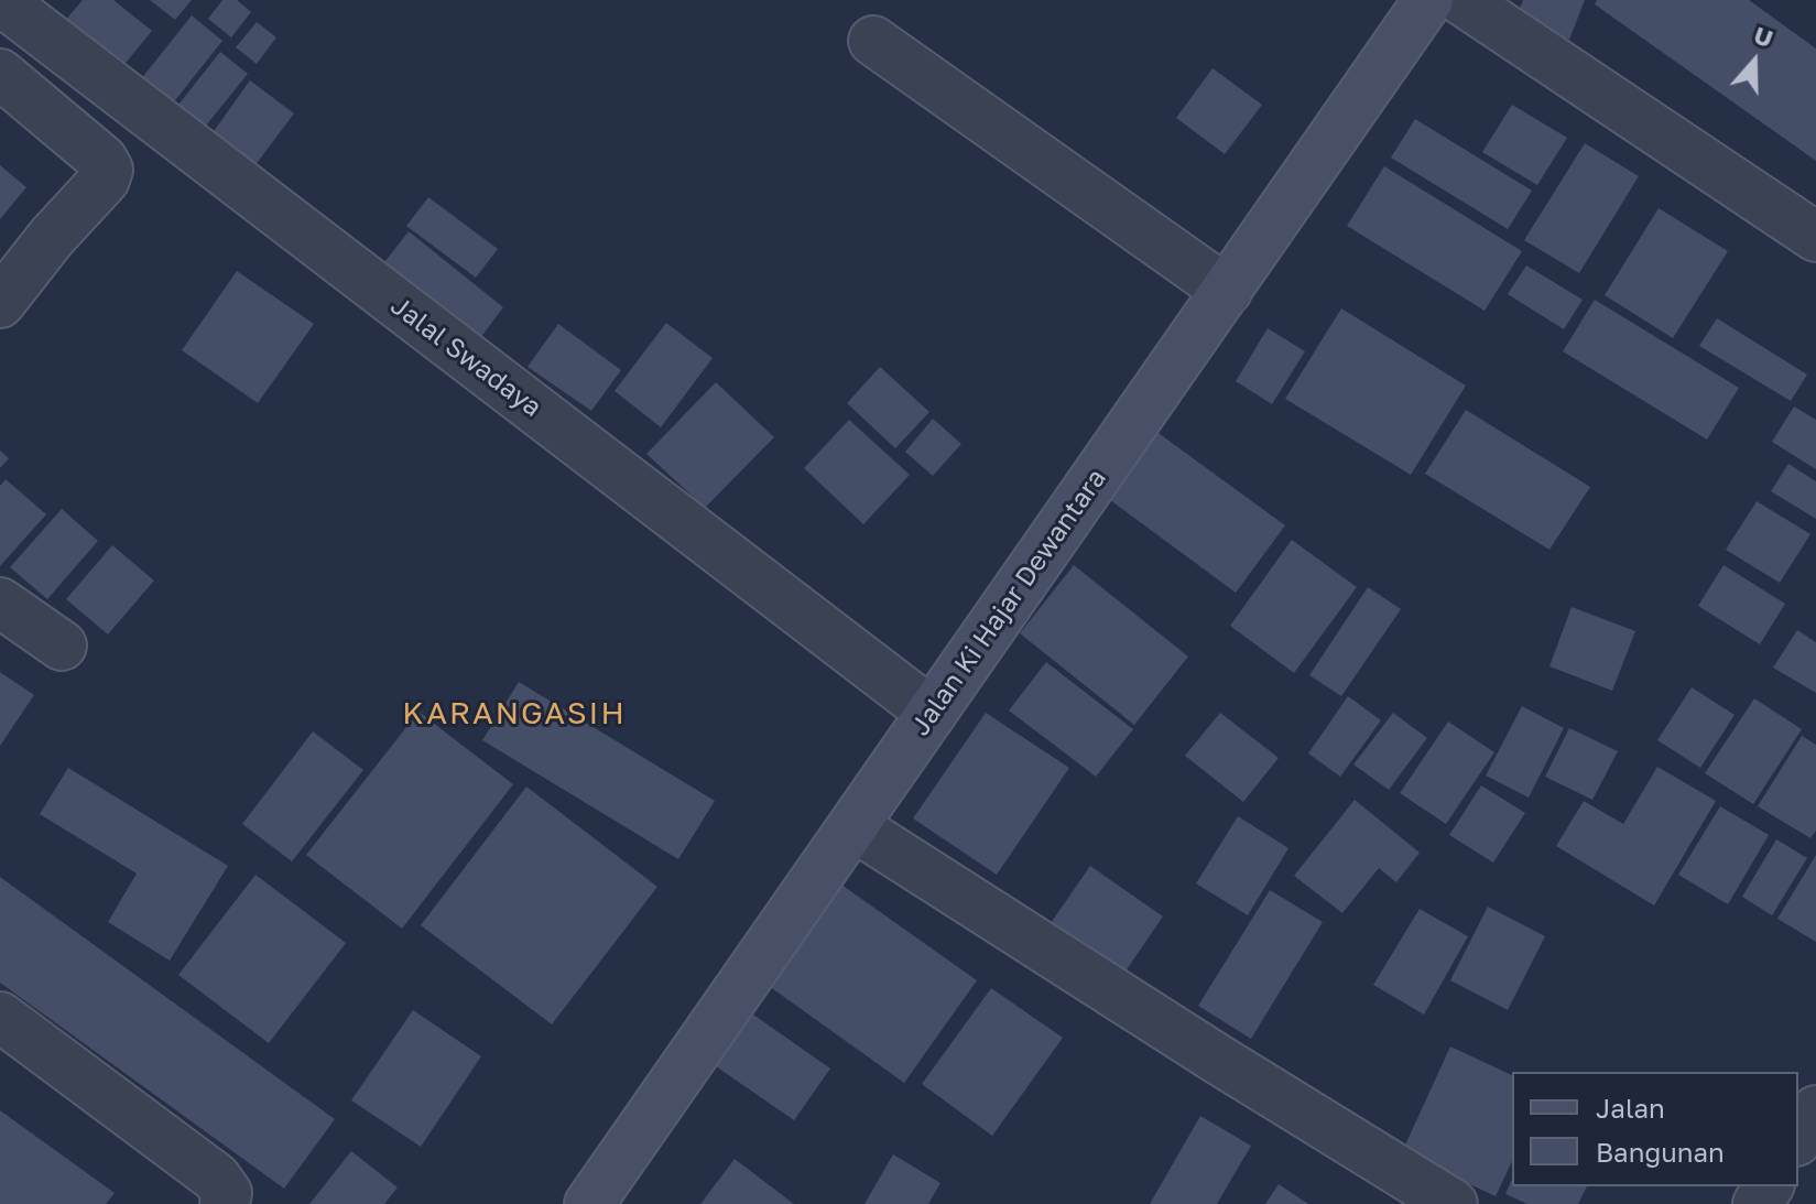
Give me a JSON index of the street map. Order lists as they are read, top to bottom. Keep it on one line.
{"streets":{"main road":["Jalan Ki Hajar Dewantara"],"street":["Jalal Swadaya"]},"crossings":[["Jalal Swadaya","Jalan Ki Hajar Dewantara"]],"districts":["KARANGASIH"],"legend":["Jalan","Bangunan"],"north":"top"}
